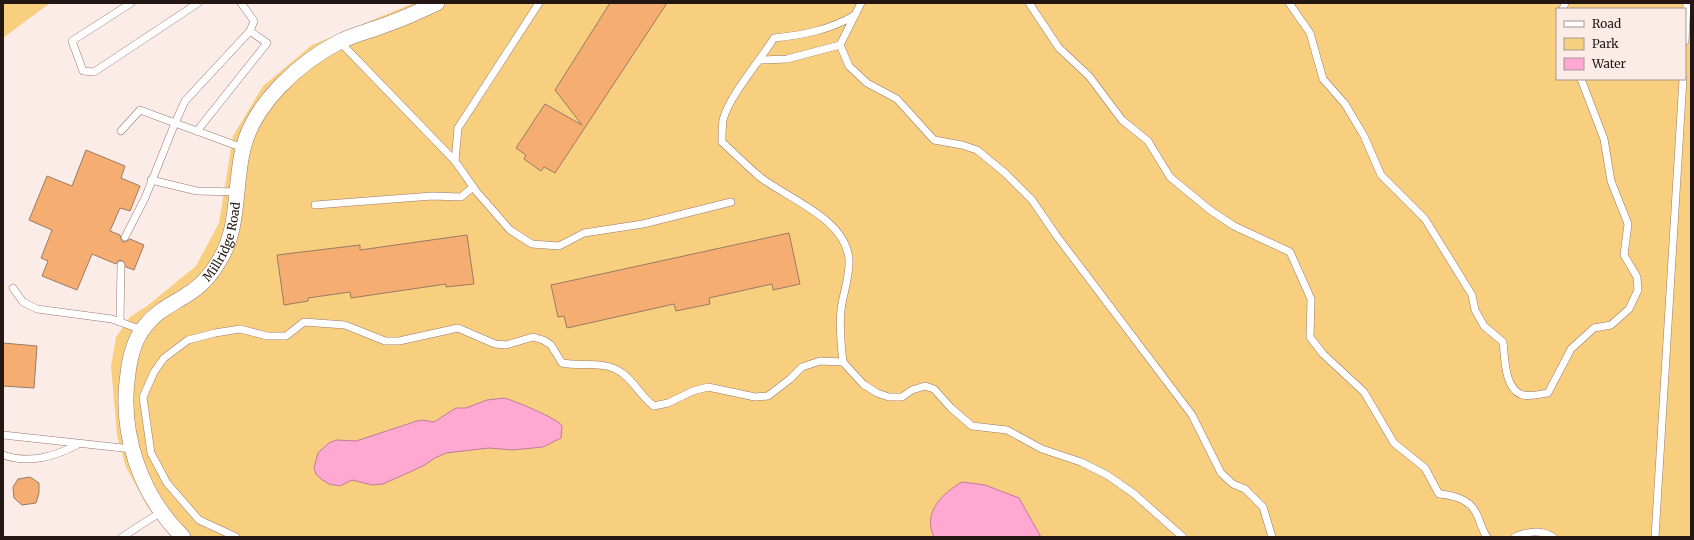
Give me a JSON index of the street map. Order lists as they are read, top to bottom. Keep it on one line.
{"streets":{"street":["Millridge Road"]},"legend":["Road","Park","Water"]}
